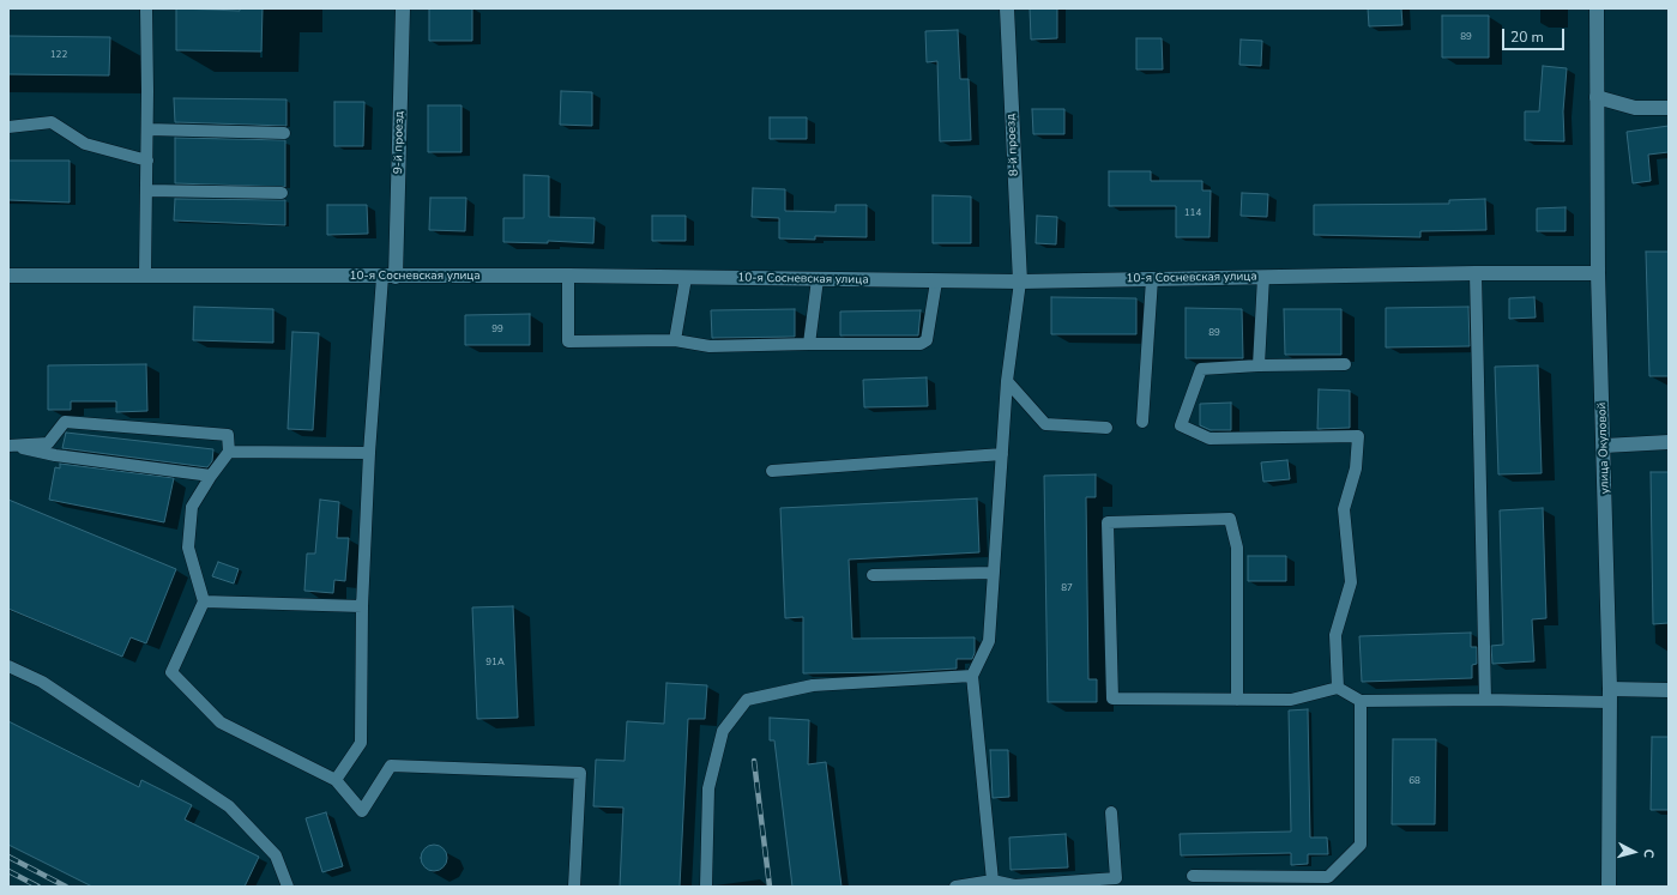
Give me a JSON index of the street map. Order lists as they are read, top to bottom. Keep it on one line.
{"streets":{"street":["9-й проезд","8-й проезд","10-я Сосневская улица","улица Окуловой"]},"crossings":[["9-й проезд","10-я Сосневская улица"],["8-й проезд","10-я Сосневская улица"],["10-я Сосневская улица","улица Окуловой"]],"house_numbers":["89","122","114","99","89","87","91А","68"],"scale_bar":"20 m","north":"right"}
